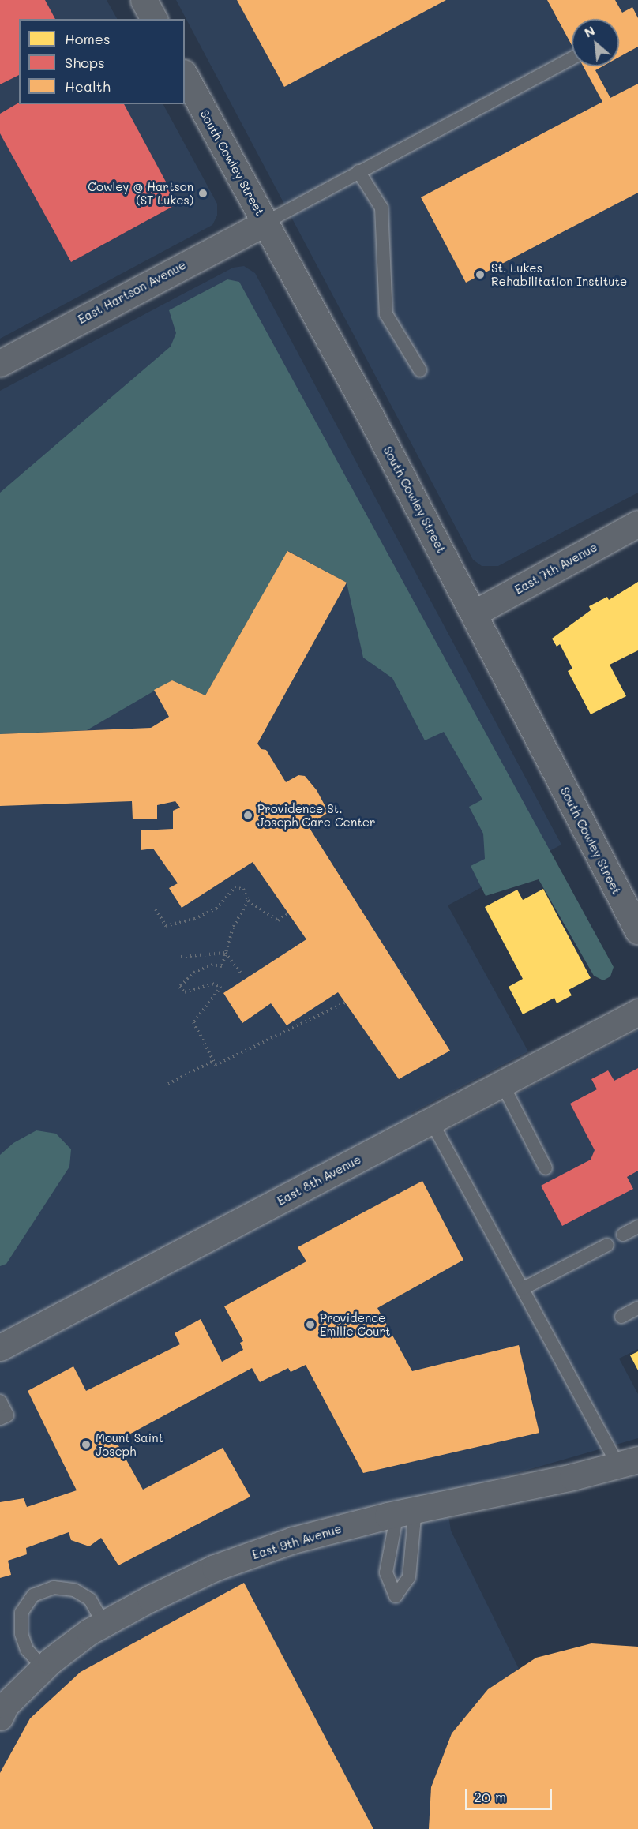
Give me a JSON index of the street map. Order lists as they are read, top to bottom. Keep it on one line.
{"streets":{"street":["South Cowley Street","East Hartson Avenue","East 7th Avenue","East 8th Avenue","East 9th Avenue"]},"crossings":[["South Cowley Street","East Hartson Avenue"],["South Cowley Street","East 7th Avenue"]],"places":["Cowley @ Hartson (ST Lukes)","St. Lukes Rehabilitation Institute","Providence St. Joseph Care Center","Providence Emilie Court","Mount Saint Joseph"],"legend":["Homes","Shops","Health"],"scale_bar":"20 m","north":"top left"}
